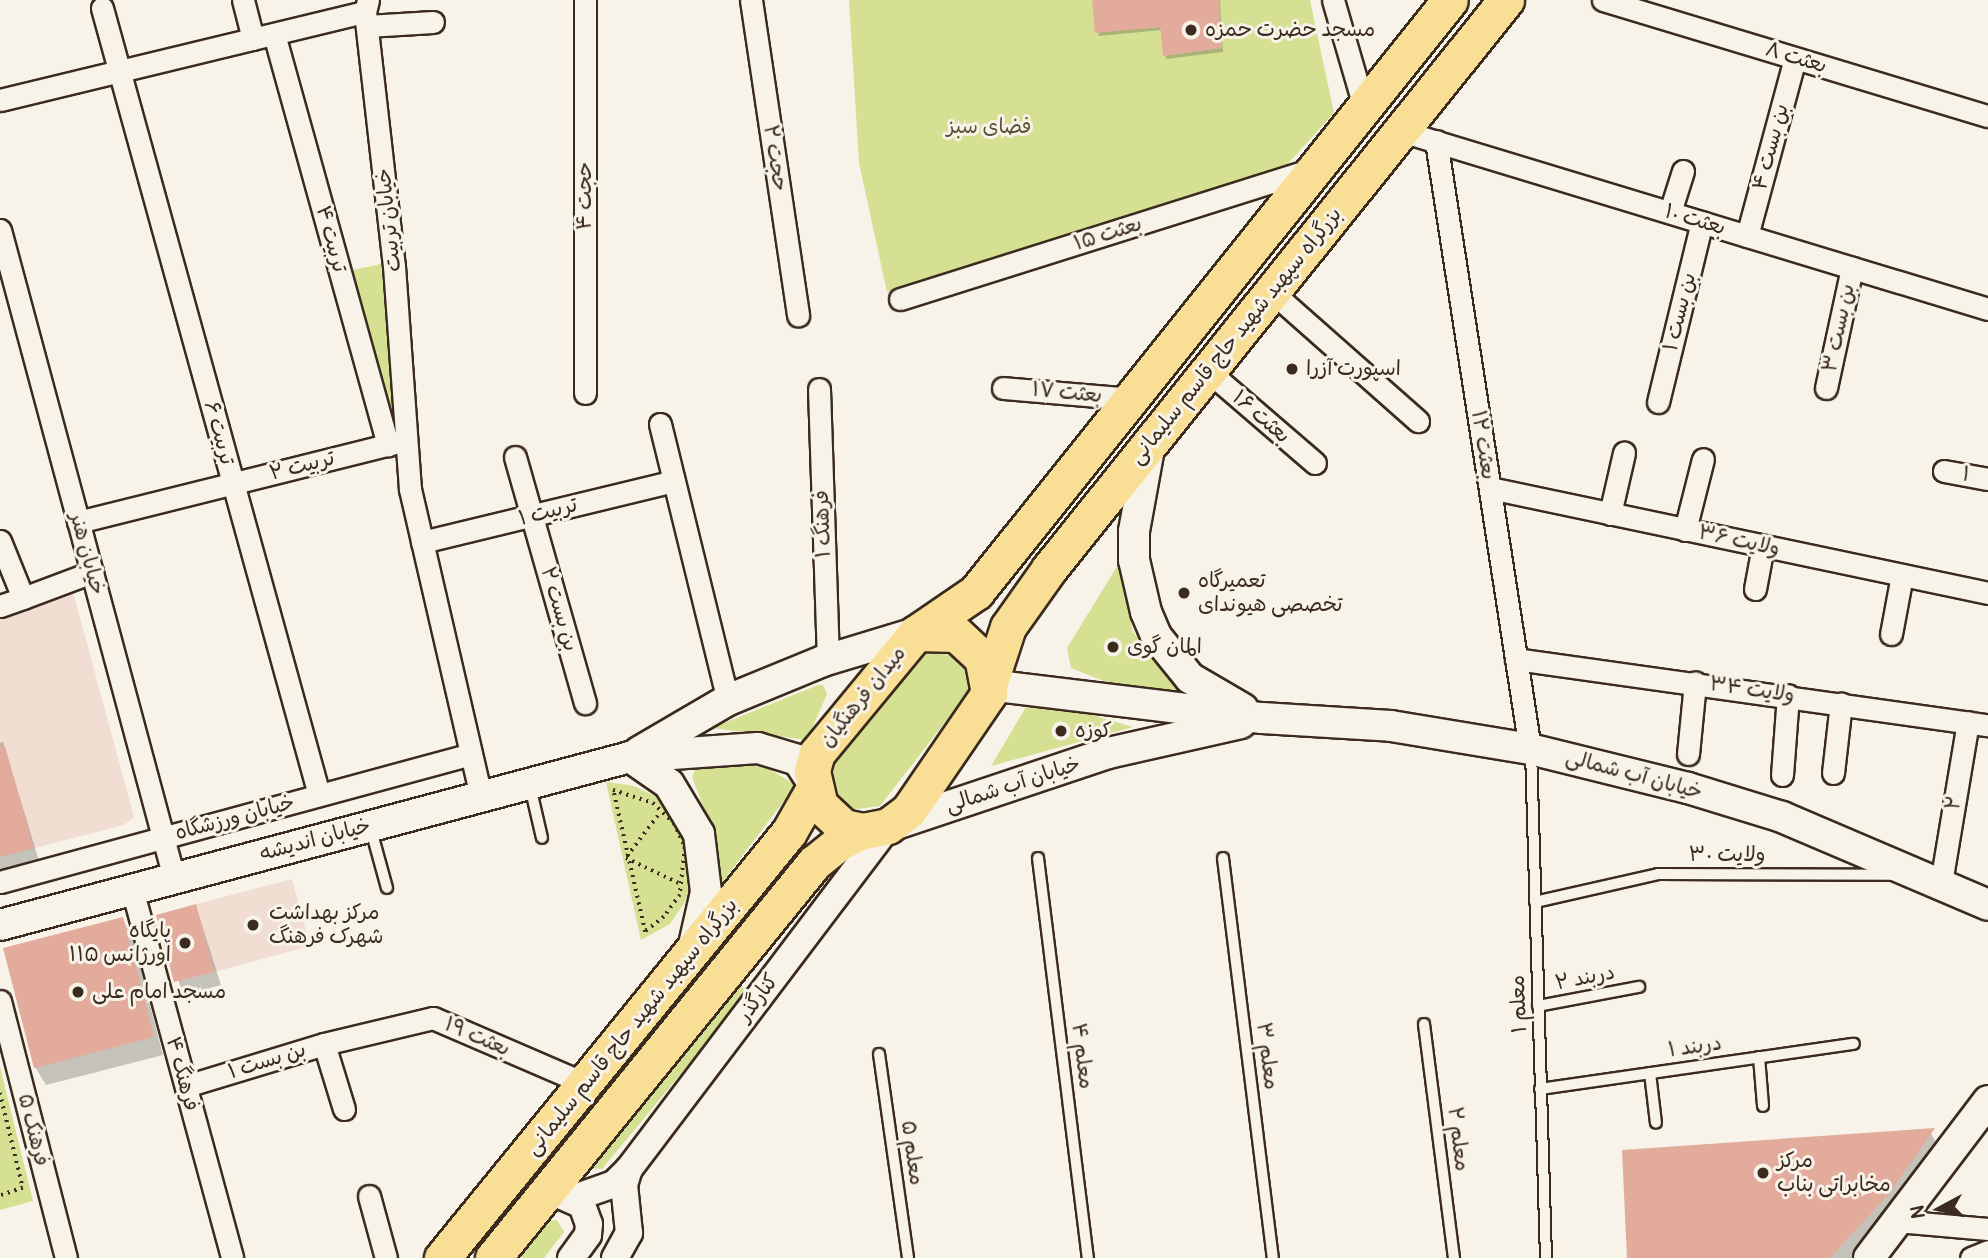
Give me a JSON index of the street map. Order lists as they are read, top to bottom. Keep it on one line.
{"streets":{"highway":["بزرگراه سپهبد شهید حاج قاسم سلیمانی","میدان فرهنگیان"],"main road":["خیابان آب شمالی","خیابان اندیشه"],"street":["بعثت ۸","بن بست ۴","حجت ۲","حجت ۴","خیابان تربیت","بعثت ۱۰","بعثت ۱۵","تربیت ۴","بن بست ۱","بن بست ۳","بعثت ۱۷","بعثت ۱۶","تربیت ۶","بعثت ۱۲","تربیت ۲","۱","تربیت ۱","فرهنگ ۱","ولایت ۳۶","خیابان هنر","بن بست ۲","ولایت ۳۴","۲","خیابان ورزشگاه","کنارگذر","بعثت ۱۹","فرهنگ ۴","فرهنک ۵"],"lane":["ولایت ۳۰","دربند ۲","معلم ۱","دربند ۱","معلم ۴","معلم ۳","معلم ۲","معلم ۵"]},"crossings":[["بعثت ۸","بن بست ۴"],["بن بست ۴","بعثت ۱۰"],["خیابان تربیت","تربیت ۴"],["خیابان تربیت","تربیت ۲"],["خیابان تربیت","تربیت ۱"],["خیابان تربیت","خیابان ورزشگاه"],["خیابان تربیت","خیابان اندیشه"],["بعثت ۱۰","بن بست ۱"],["بعثت ۱۰","بن بست ۳"],["بعثت ۱۰","بزرگراه سپهبد شهید حاج قاسم سلیمانی"],["بعثت ۱۰","بعثت ۱۲"],["بعثت ۱۵","بزرگراه سپهبد شهید حاج قاسم سلیمانی"],["تربیت ۴","تربیت ۲"],["بن بست ۱","بعثت ۱۹"],["بن بست ۱","فرهنگ ۴"],["بزرگراه سپهبد شهید حاج قاسم سلیمانی","بعثت ۱۷"],["بزرگراه سپهبد شهید حاج قاسم سلیمانی","بعثت ۱۶"],["بزرگراه سپهبد شهید حاج قاسم سلیمانی","میدان فرهنگیان"],["بزرگراه سپهبد شهید حاج قاسم سلیمانی","خیابان آب شمالی"],["بزرگراه سپهبد شهید حاج قاسم سلیمانی","خیابان اندیشه"],["بزرگراه سپهبد شهید حاج قاسم سلیمانی","کنارگذر"],["بزرگراه سپهبد شهید حاج قاسم سلیمانی","بعثت ۱۹"],["تربیت ۶","تربیت ۲"],["تربیت ۶","خیابان ورزشگاه"],["بعثت ۱۲","ولایت ۳۶"],["بعثت ۱۲","ولایت ۳۴"],["بعثت ۱۲","خیابان آب شمالی"],["بعثت ۱۲","معلم ۱"],["تربیت ۲","خیابان هنر"],["تربیت ۱","بن بست ۲"],["فرهنگ ۱","خیابان اندیشه"],["خیابان هنر","خیابان ورزشگاه"],["خیابان هنر","خیابان اندیشه"],["ولایت ۳۴","۲"],["میدان فرهنگیان","خیابان آب شمالی"],["میدان فرهنگیان","خیابان اندیشه"],["خیابان آب شمالی","۲"],["خیابان آب شمالی","ولایت ۳۰"],["خیابان آب شمالی","کنارگذر"],["خیابان آب شمالی","معلم ۱"],["۲","ولایت ۳۰"],["خیابان اندیشه","فرهنگ ۴"],["ولایت ۳۰","معلم ۱"],["دربند ۲","معلم ۱"],["معلم ۱","دربند ۱"]],"parks":["فضای سبز"],"places":["مسجد حضرت حمزه","اسپورت آزرا","تعمیرگاه تخصصی هیوندای","المان گوی","کوزه","مرکز بهداشت شهرک فرهنگ","پایگاه اورژانس ۱۱۵","مسجد امام علی","مرکز مخابراتی بناب"],"north":"left"}
